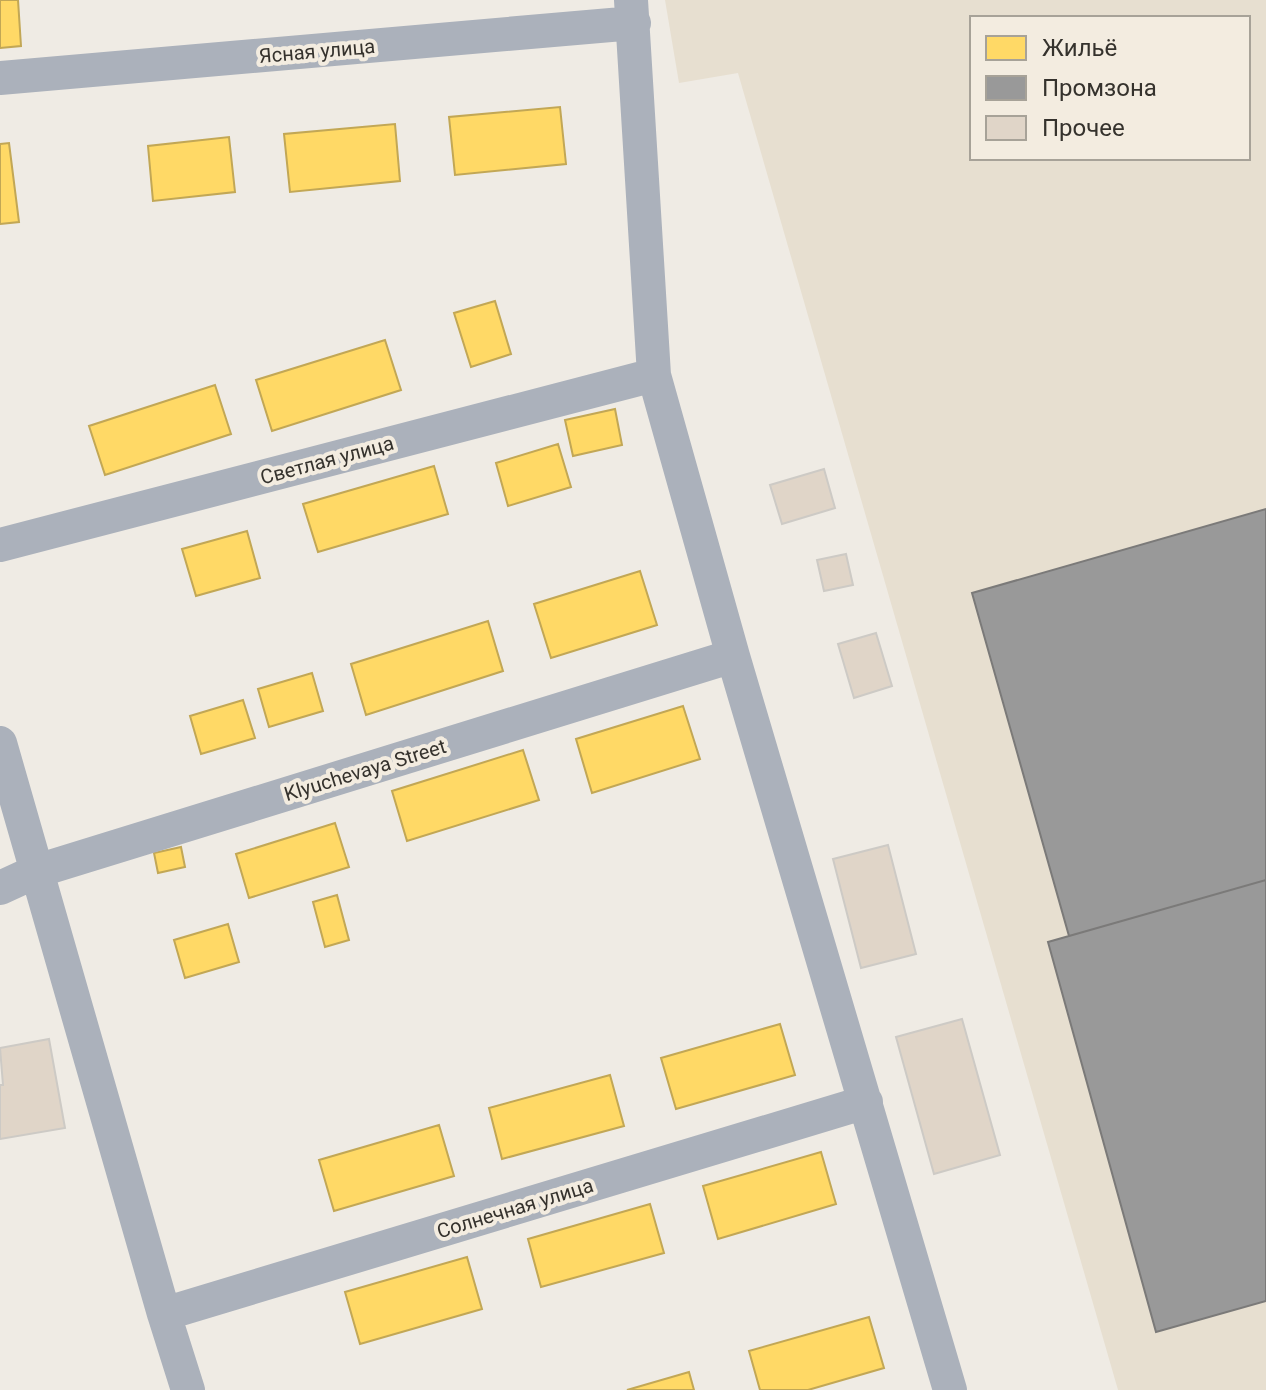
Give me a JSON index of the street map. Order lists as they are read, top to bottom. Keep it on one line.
{"streets":{"street":["Ясная улица","Светлая улица","Klyuchevaya Street","Солнечная улица"]},"legend":["Жильё","Промзона","Прочее"]}
